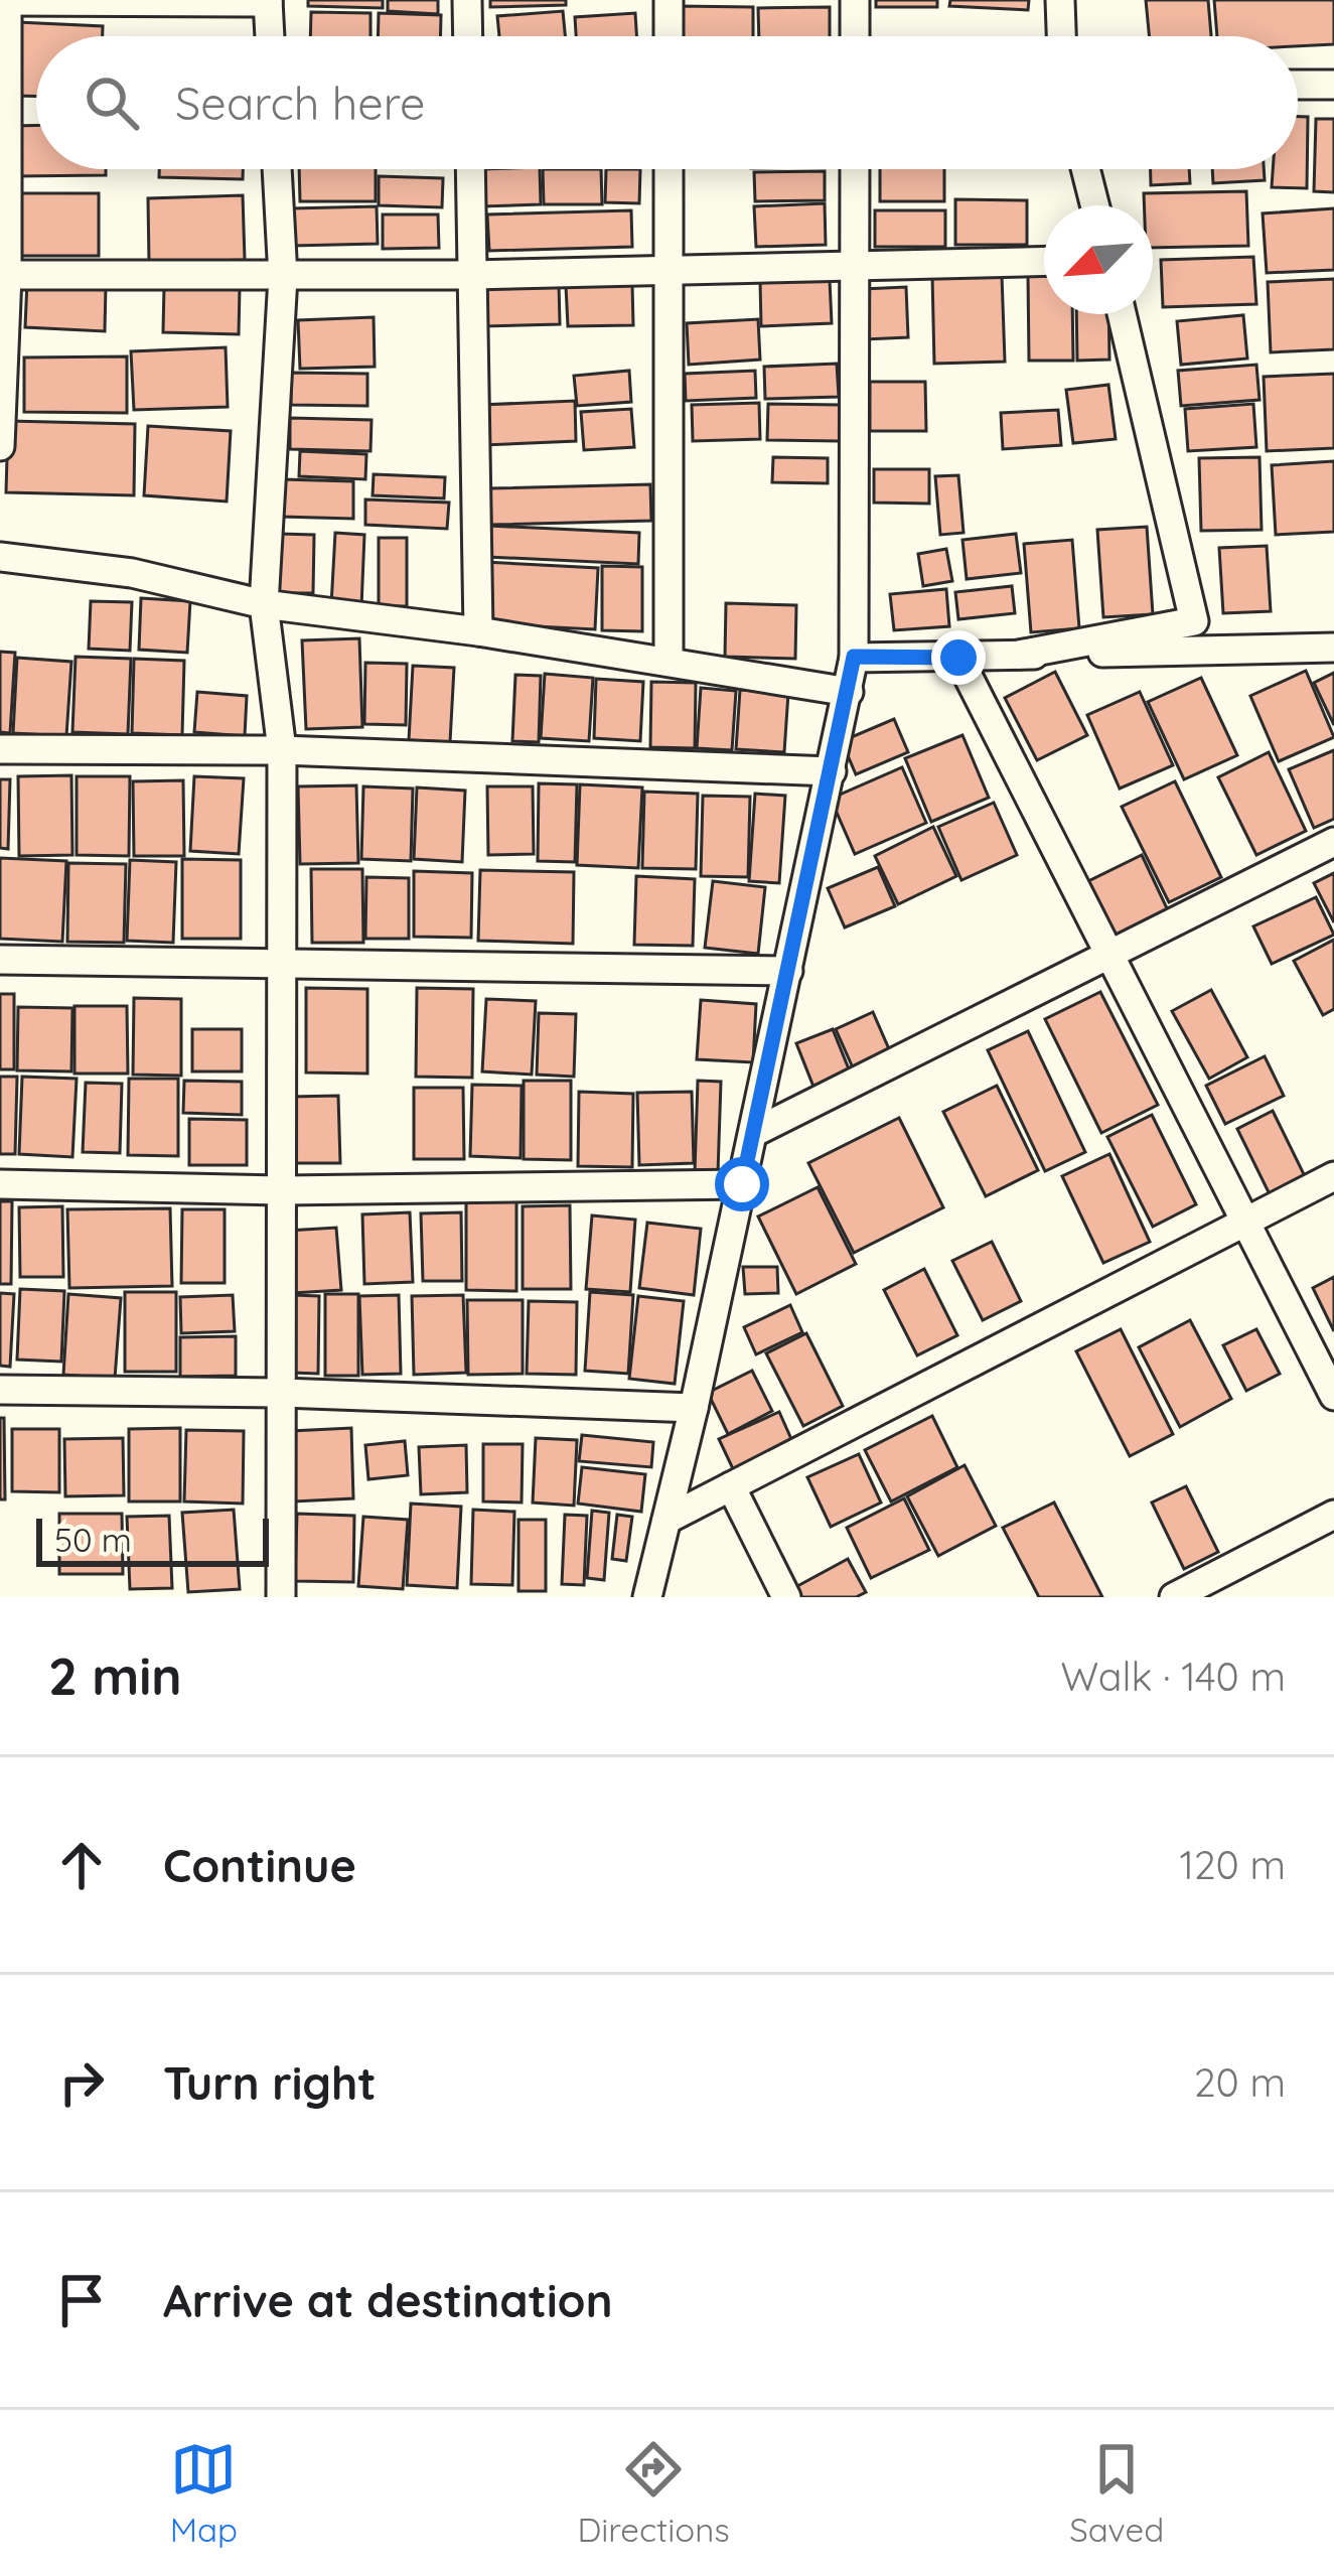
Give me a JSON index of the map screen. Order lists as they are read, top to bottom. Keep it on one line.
{"scale_bar":"50 m","north":"bottom left","page":{"search":"Search here","scale":"50 m","heading":["2 min","Walk · 140 m"],"list":[["Continue","120 m"],["Turn right","20 m"],"Arrive at destination"],"nav":["Map","Directions","Saved"]}}
